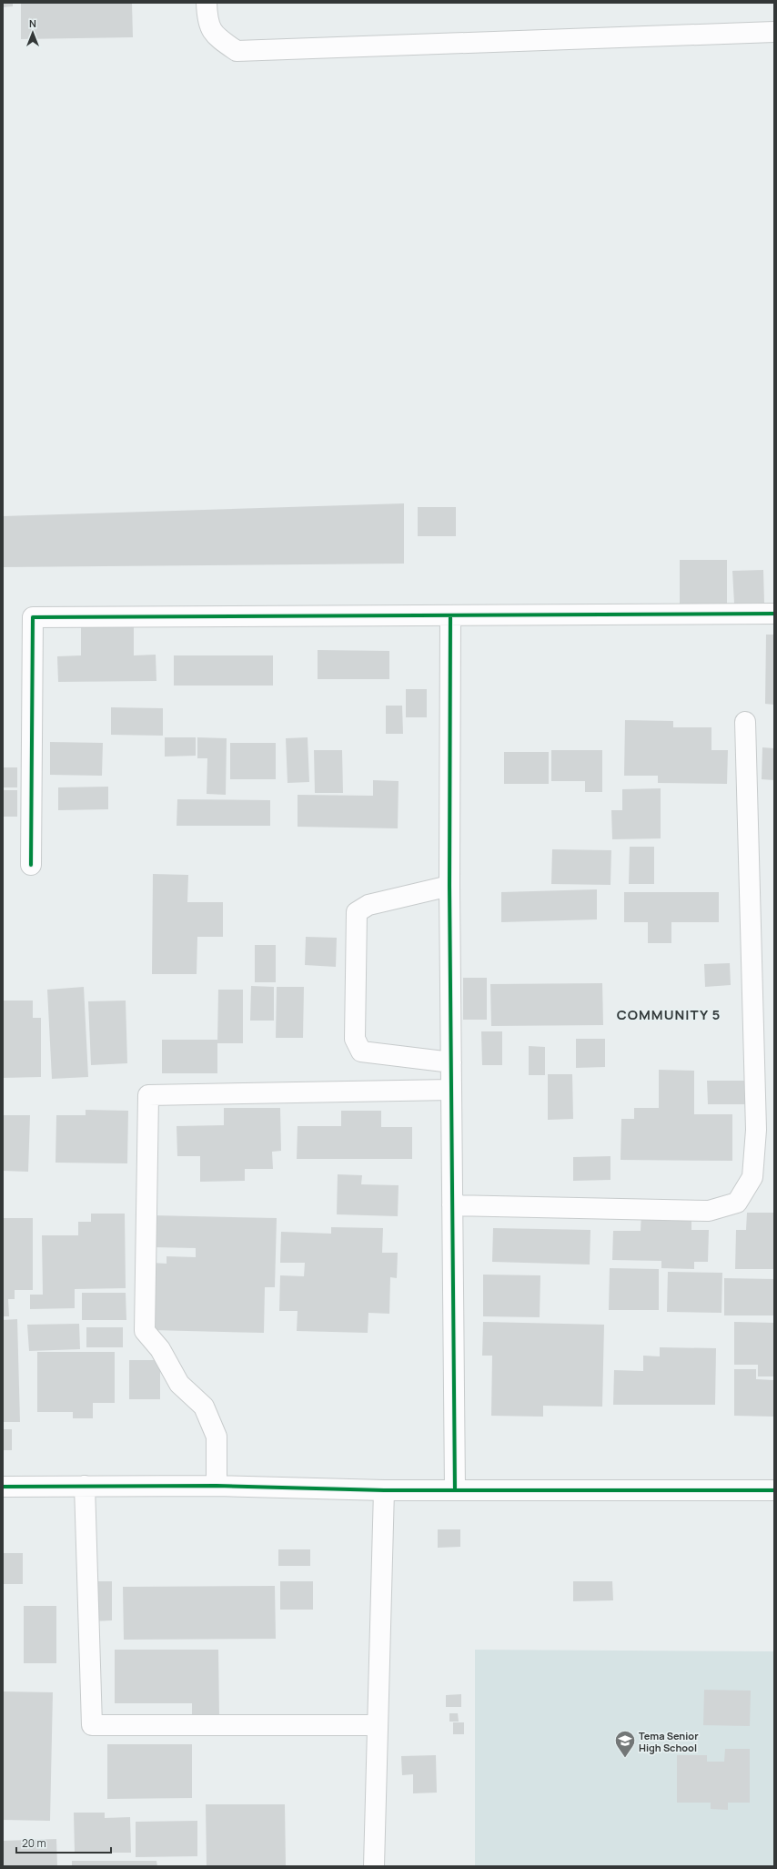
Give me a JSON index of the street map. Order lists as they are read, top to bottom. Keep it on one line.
{"districts":["COMMUNITY 5"],"places":{"school or university":["Tema Senior High School"]},"scale_bar":"20 m","north":"top"}
